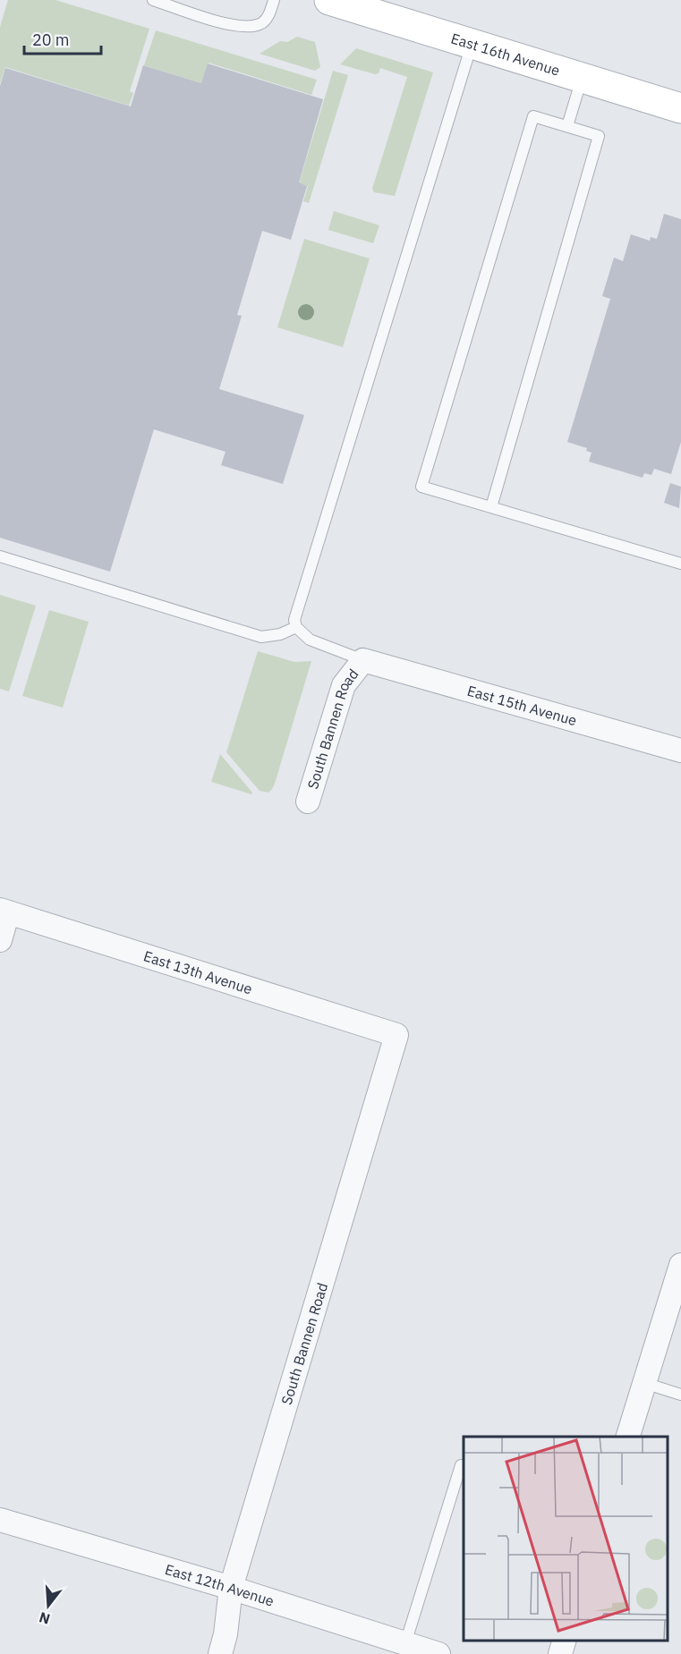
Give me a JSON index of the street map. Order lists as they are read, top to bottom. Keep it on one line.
{"streets":{"street":["East 16th Avenue","East 15th Avenue","South Bannen Road","East 13th Avenue","East 12th Avenue"]},"crossings":[["East 15th Avenue","South Bannen Road"],["South Bannen Road","East 13th Avenue"],["South Bannen Road","East 12th Avenue"]],"scale_bar":"20 m","north":"bottom"}
